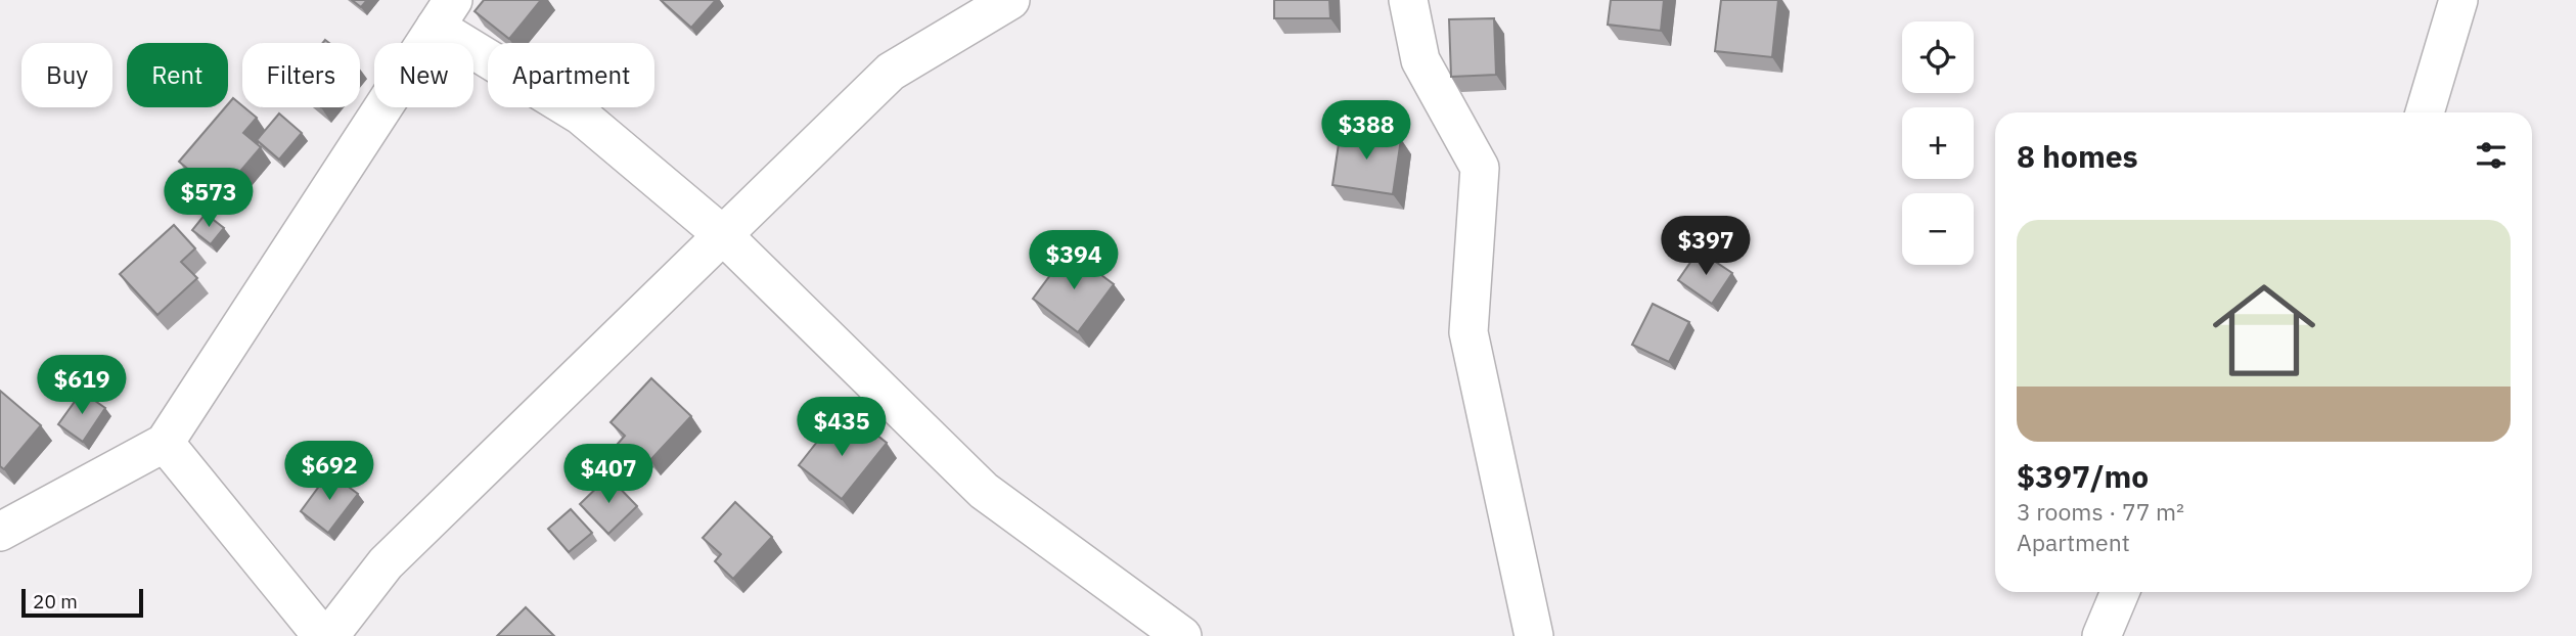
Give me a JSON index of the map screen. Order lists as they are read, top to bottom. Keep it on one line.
{"scale_bar":"20 m","page":{"map_buttons":["+","−"],"chip":["Buy","Rent","Filters","New","Apartment"],"price":["$388","$573","$397","$394","$619","$435","$692","$407"],"heading":"8 homes","list":[{"name":"$397/mo","note":"3 rooms · 77 m² · Apartment"}],"scale":"20 m"}}
